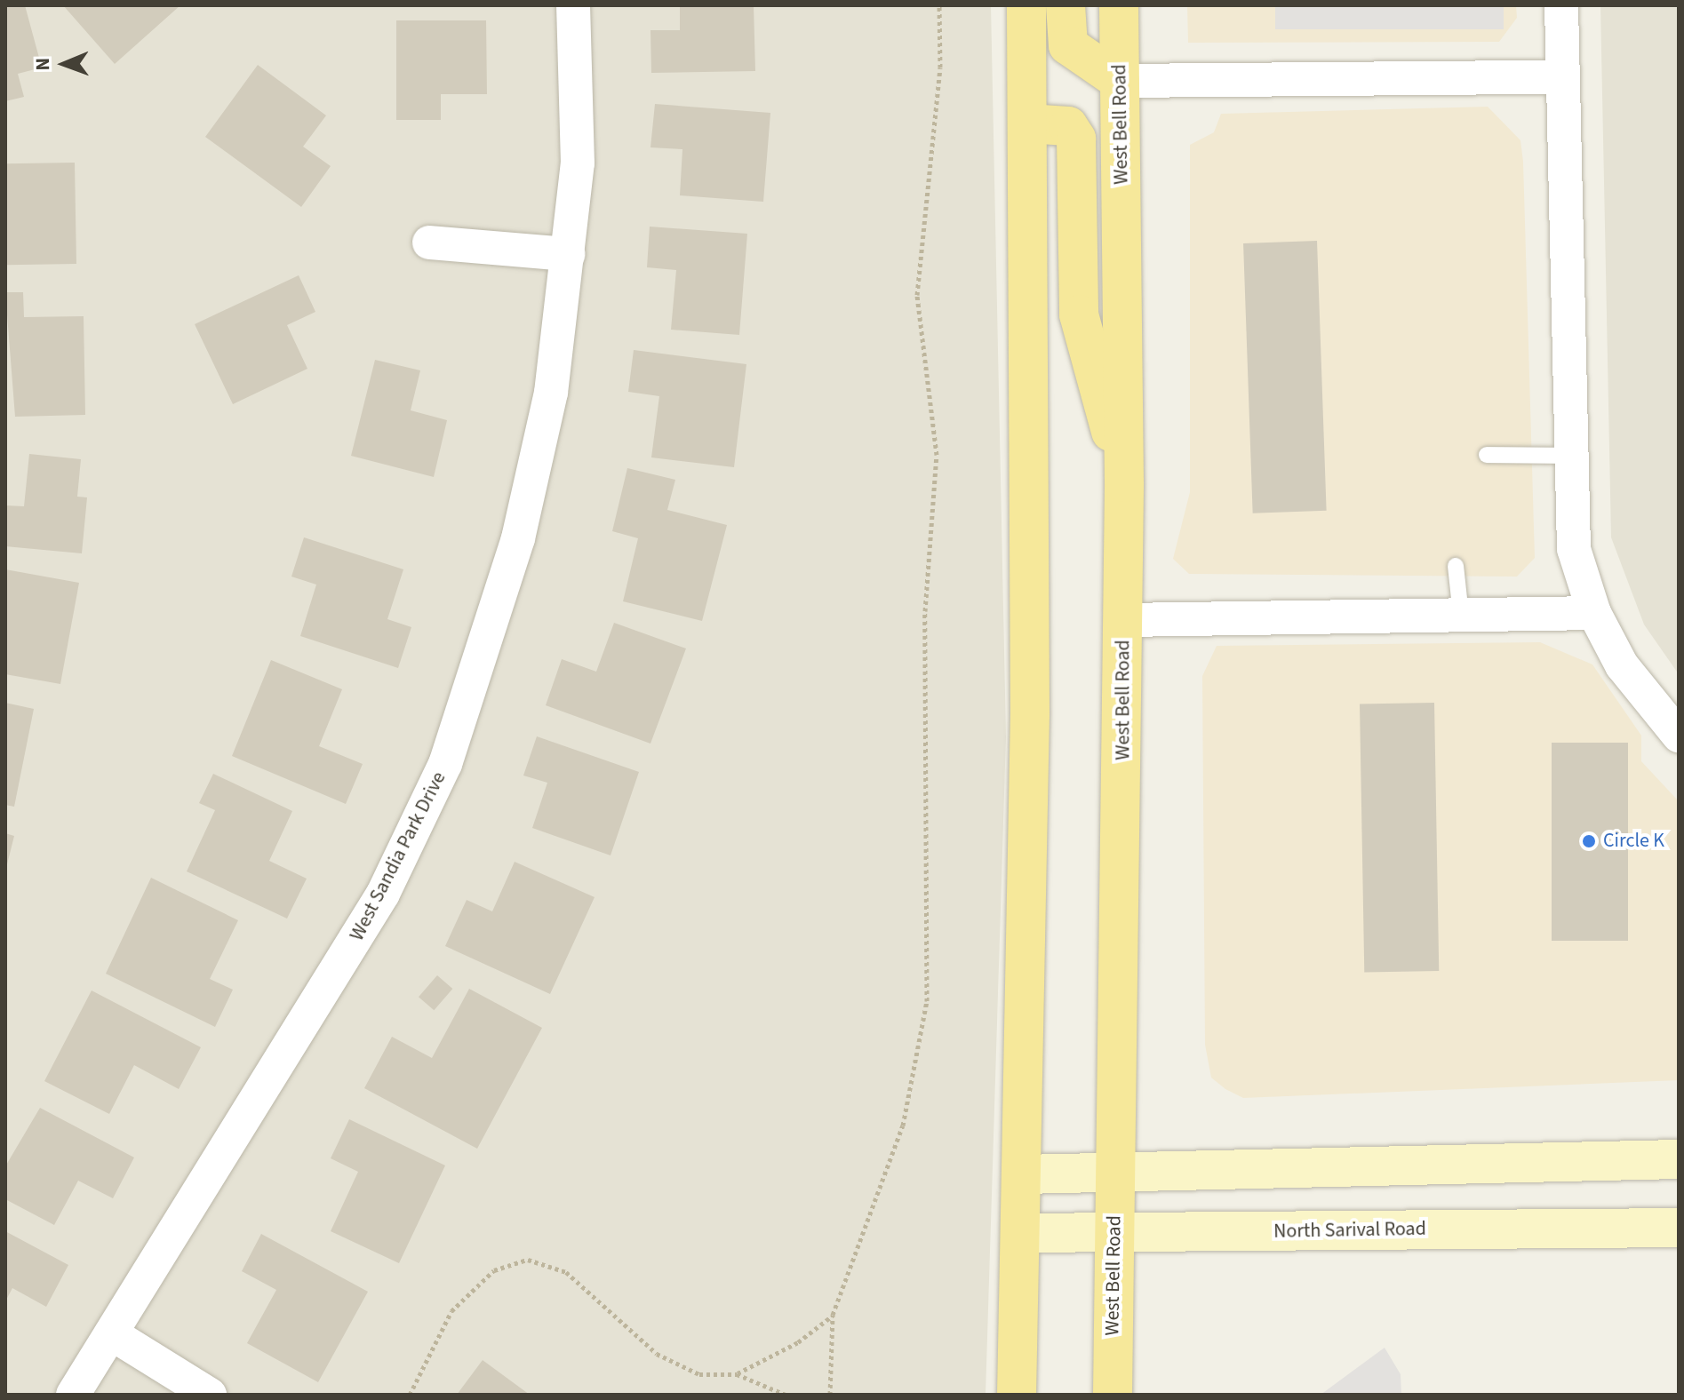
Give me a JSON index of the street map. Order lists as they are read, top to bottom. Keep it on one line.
{"streets":{"main road":["West Bell Road","North Sarival Road"],"street":["West Sandia Park Drive"]},"crossings":[["West Bell Road","North Sarival Road"]],"places":["Circle K"],"north":"left"}
